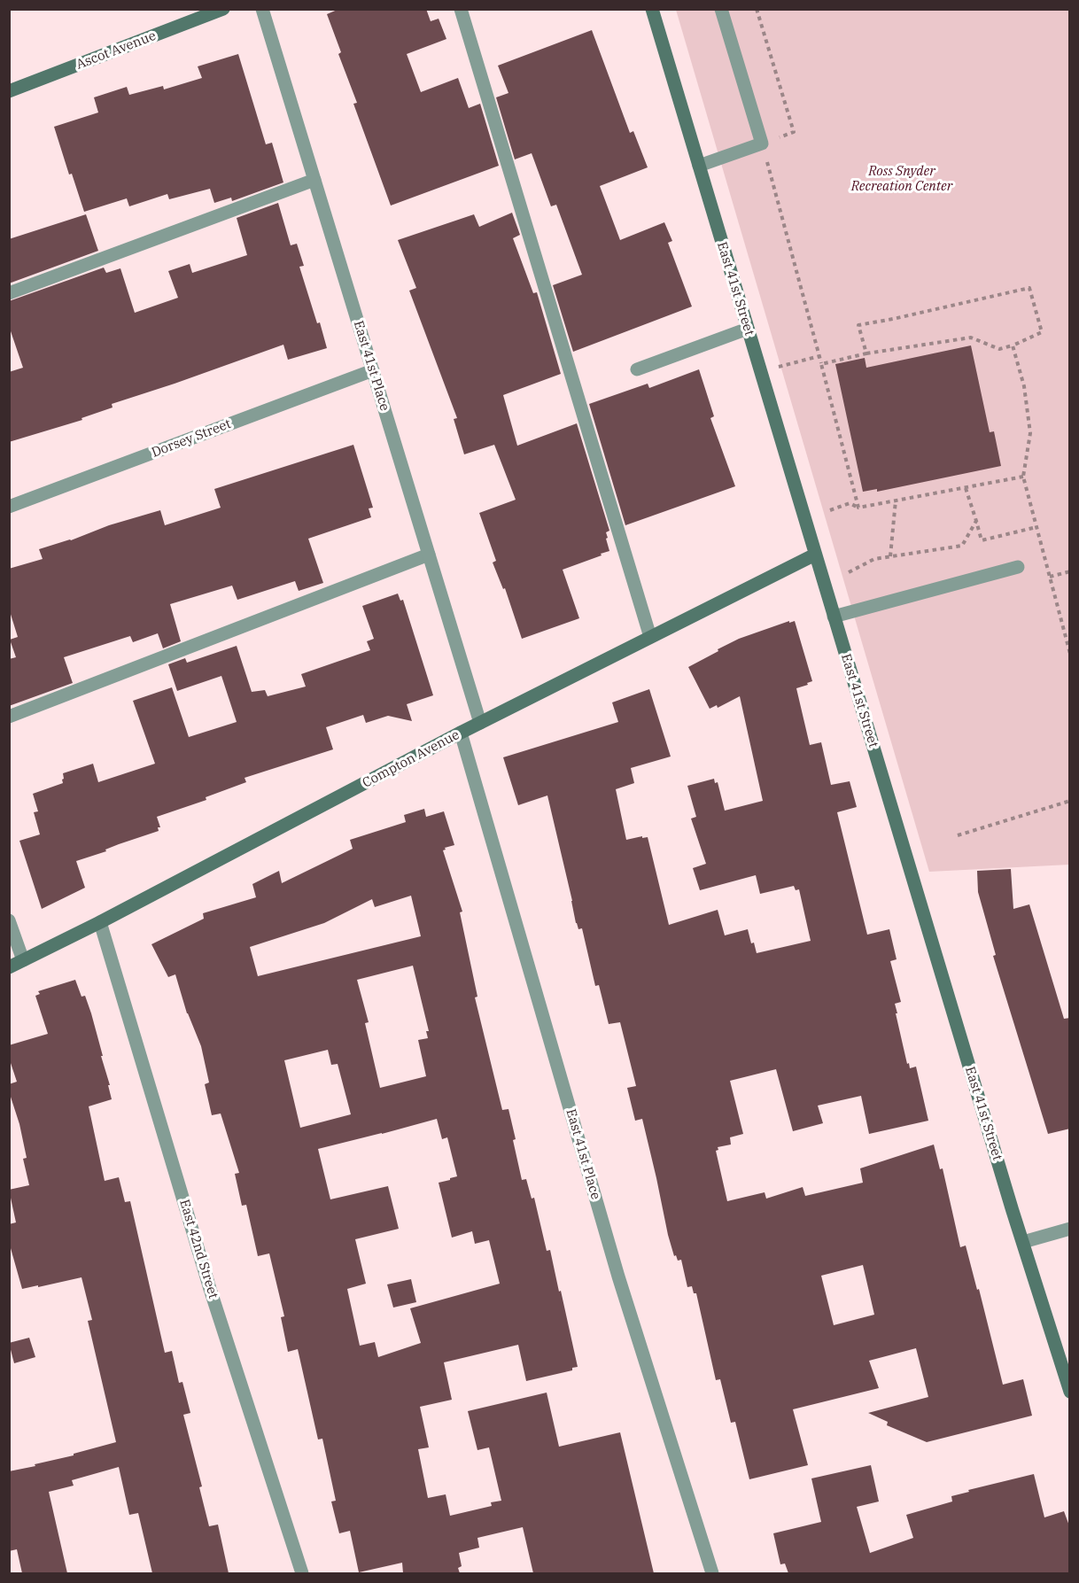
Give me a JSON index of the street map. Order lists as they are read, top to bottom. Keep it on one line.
{"streets":{"street":["Ascot Avenue","East 41st Street","East 41st Place","Dorsey Street","Compton Avenue","East 42nd Street"]},"crossings":[["East 41st Street","Compton Avenue"],["East 41st Place","Dorsey Street"],["East 41st Place","Compton Avenue"],["Compton Avenue","East 42nd Street"]],"parks":["Ross Snyder Recreation Center"]}
